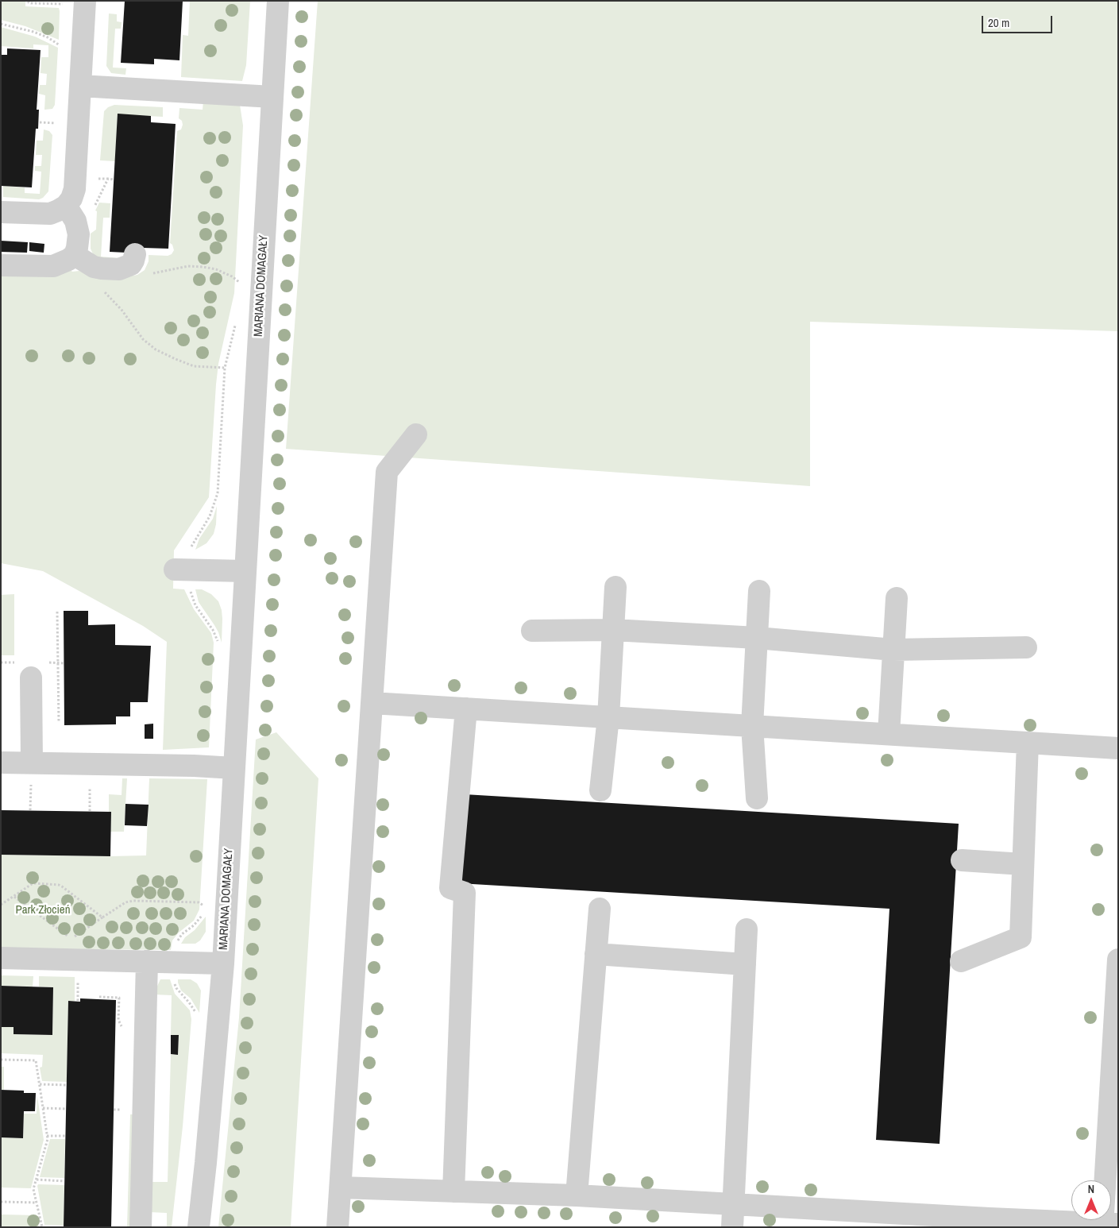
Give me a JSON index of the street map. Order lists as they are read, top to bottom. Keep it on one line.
{"streets":{"street":["MARIANA DOMAGAŁY"]},"parks":["Park Złocień"],"scale_bar":"20 m","north":"top"}
